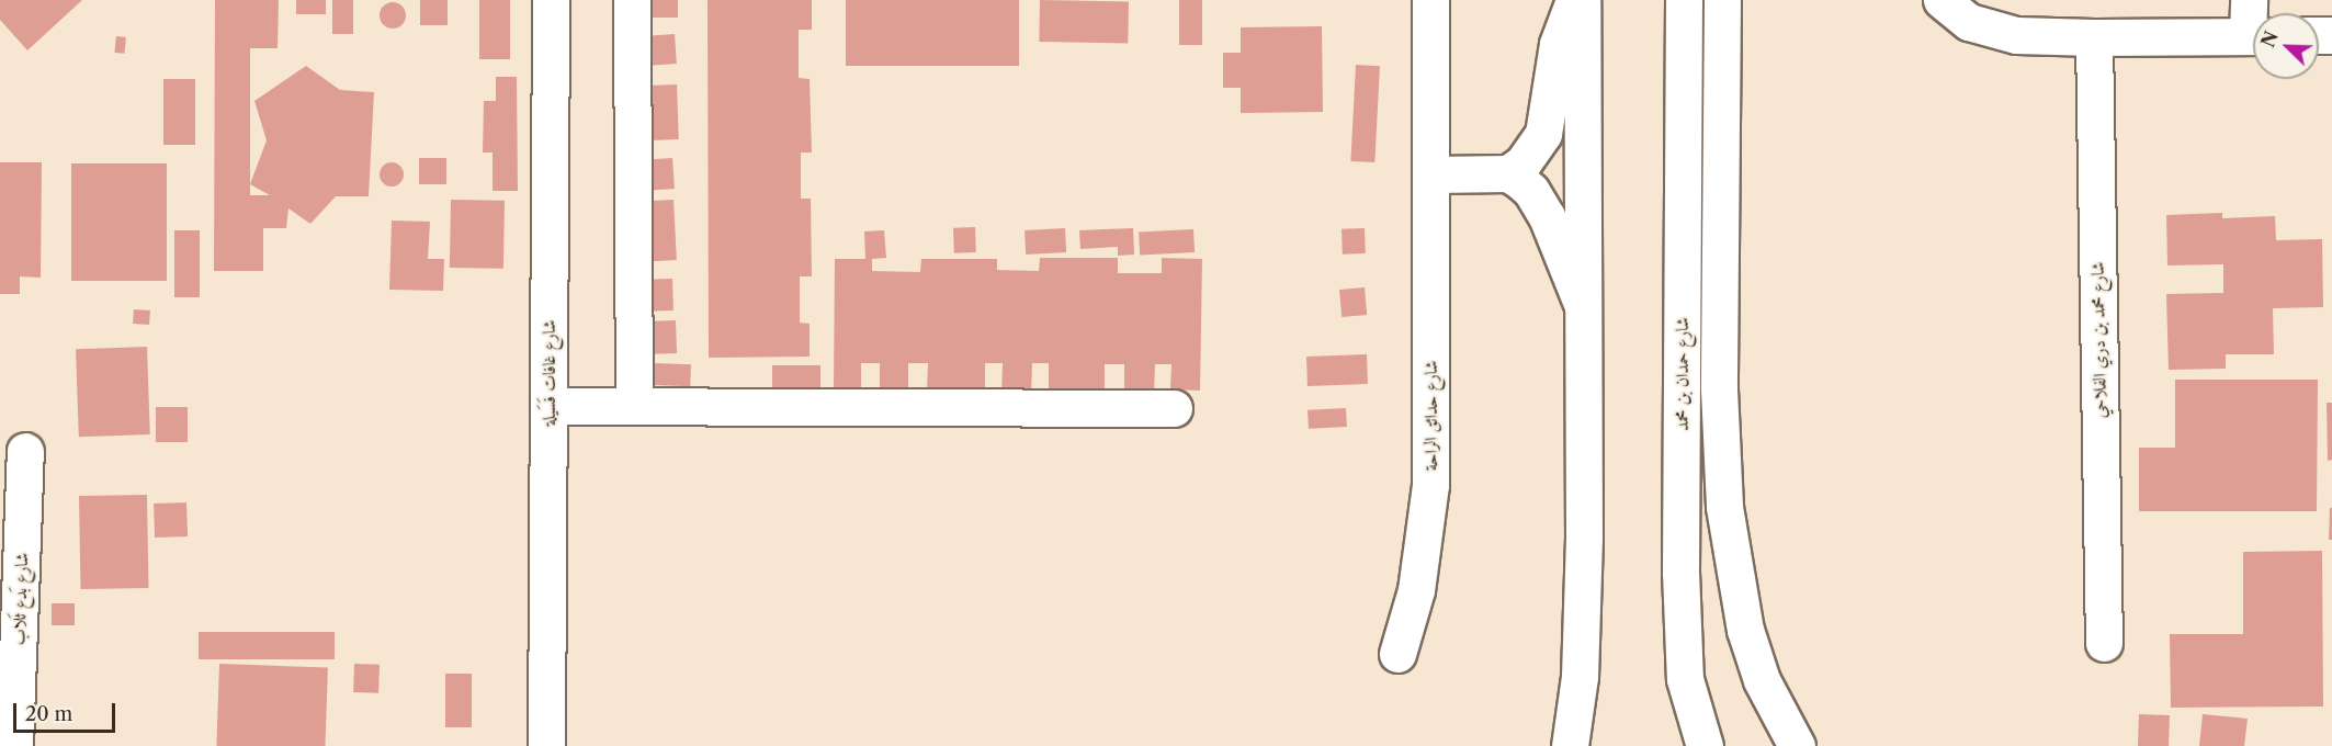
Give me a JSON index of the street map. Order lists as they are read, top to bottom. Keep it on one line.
{"streets":{"street":["شارع محمد بن دري الفلاحي","شارع غافات فَسَيلة","شارع حمدان بن محمد","شارع حدائق الراحة","شارع بَدع ثَلاب"]},"scale_bar":"20 m","north":"top left"}
